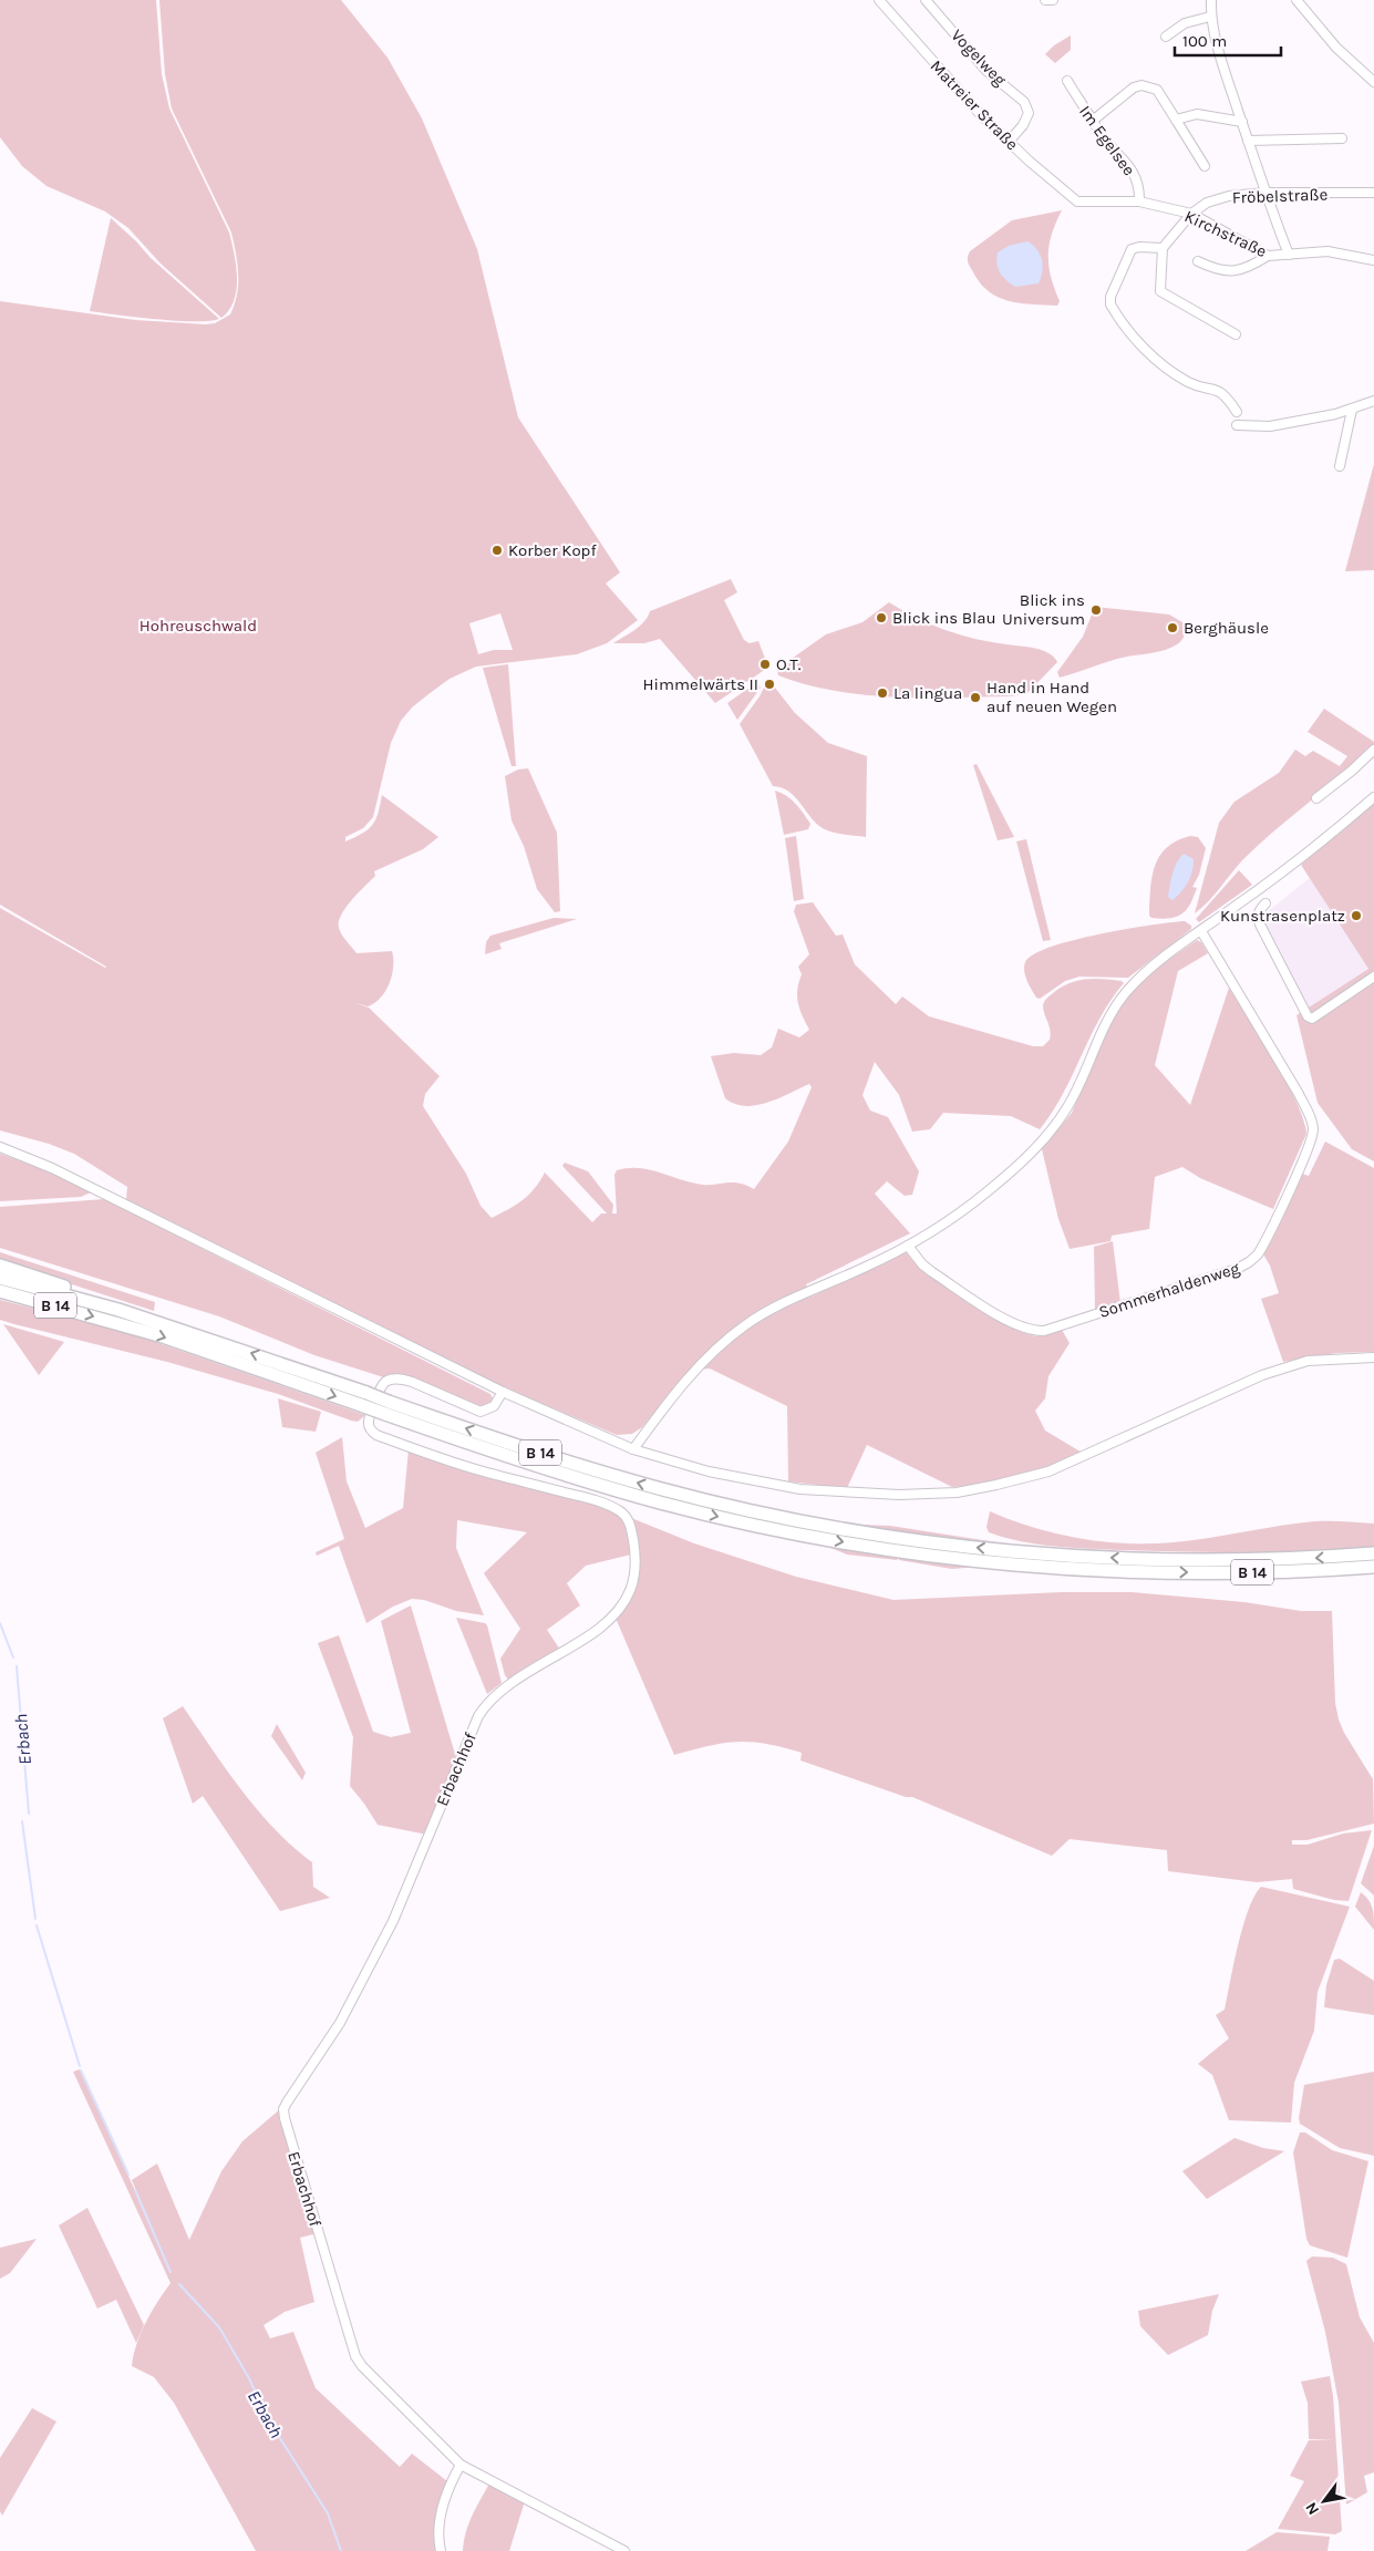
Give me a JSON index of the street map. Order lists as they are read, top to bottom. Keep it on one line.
{"streets":{"highway":["B 14"],"street":["Vogelweg","Matreier Straße","Im Egelsee","Fröbelstraße","Kirchstraße","Sommerhaldenweg","Erbachhof"]},"crossings":[["Vogelweg","Matreier Straße"],["Matreier Straße","Kirchstraße"],["Im Egelsee","Kirchstraße"],["Fröbelstraße","Kirchstraße"]],"water":["Erbach"],"parks":["Hohreuschwald"],"places":["Korber Kopf","Blick ins Universum","Blick ins Blau","Berghäusle","O.T.","Himmelwärts II","La lingua","Hand in Hand auf neuen Wegen","Kunstrasenplatz"],"scale_bar":"100 m","north":"bottom left"}
